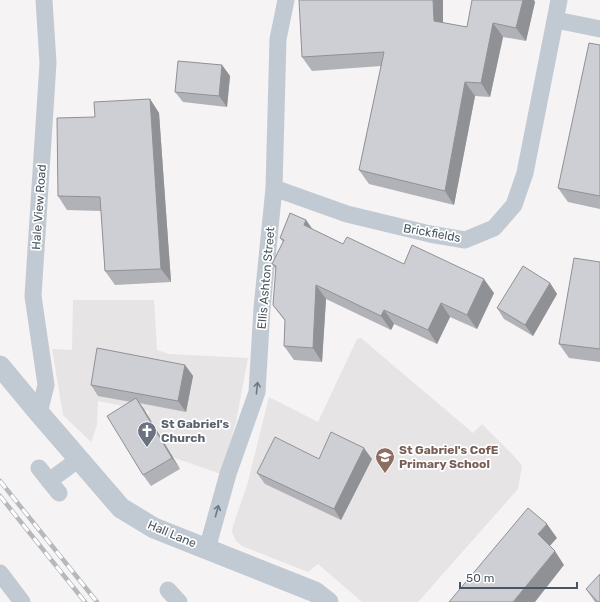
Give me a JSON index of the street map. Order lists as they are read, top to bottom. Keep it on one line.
{"streets":{"street":["Hale View Road","Brickfields","Ellis Ashton Street","Hall Lane"]},"crossings":[["Hale View Road","Hall Lane"],["Brickfields","Ellis Ashton Street"],["Ellis Ashton Street","Hall Lane"]],"one_way":["Ellis Ashton Street"],"places":{"church":["St Gabriel's Church"],"school or university":["St Gabriel's CofE Primary School"]},"scale_bar":"50 m"}
